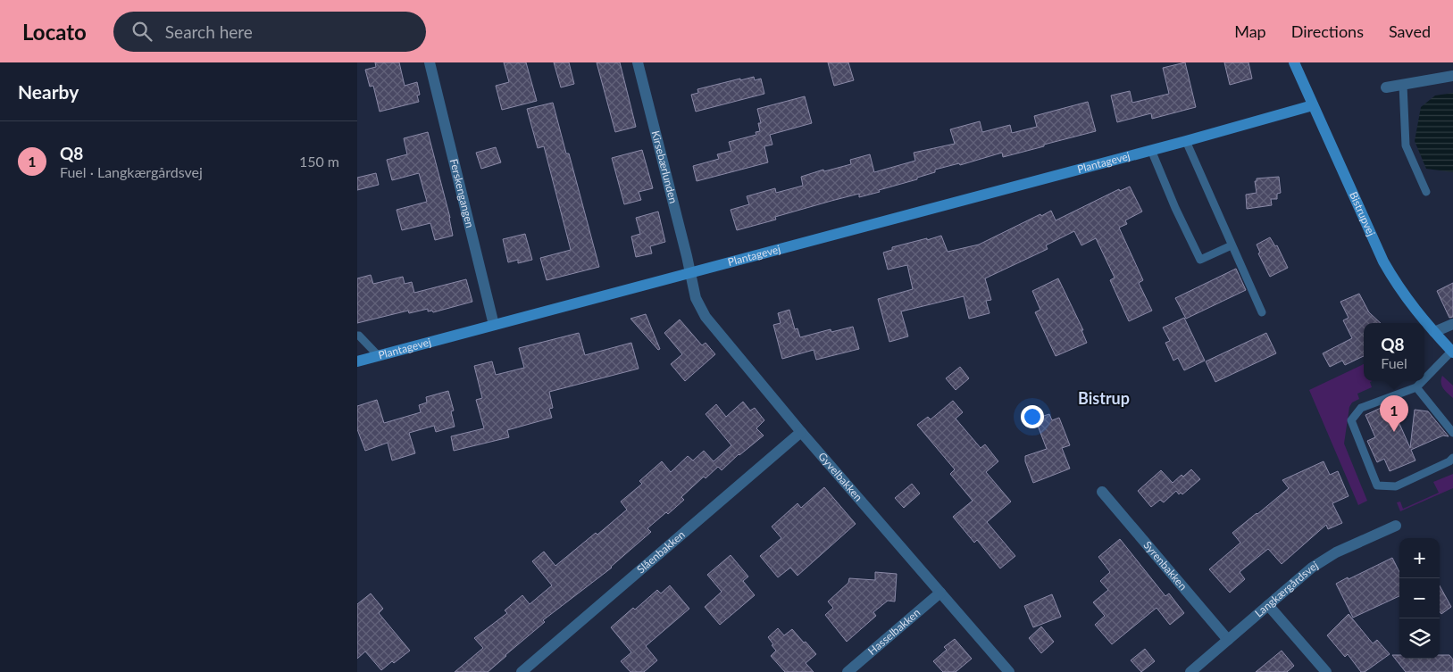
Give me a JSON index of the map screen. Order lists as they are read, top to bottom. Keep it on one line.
{"streets":{"street":["Plantagevej","Kirsebærlunden","Ferskengangen","Bistrupvej","Gyvelbakken","Slåenbakken","Syrenbakken","Langkærgårdsvej","Hasselbakken"]},"crossings":[["Plantagevej","Kirsebærlunden"],["Plantagevej","Ferskengangen"],["Plantagevej","Bistrupvej"],["Plantagevej","Gyvelbakken"],["Kirsebærlunden","Gyvelbakken"],["Gyvelbakken","Slåenbakken"],["Gyvelbakken","Hasselbakken"],["Syrenbakken","Langkærgårdsvej"]],"districts":["Bistrup"],"page":{"header":"Locato","search":"Search here","nav":["Map","Directions","Saved"],"heading":"Nearby","list":[{"mark":"1","name":"Q8","note":"Fuel · Langkærgårdsvej","value":"150 m"}],"popup":["Q8","Fuel"],"pins":"1","map_buttons":["+","−"]}}
